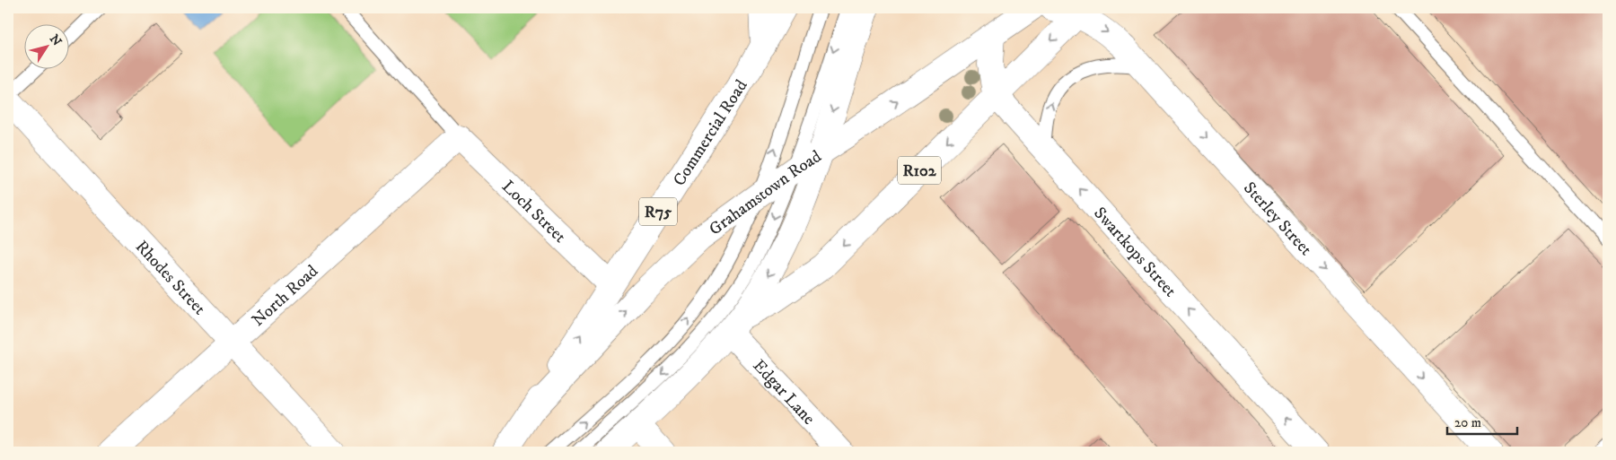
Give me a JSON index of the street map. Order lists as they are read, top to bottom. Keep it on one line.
{"streets":{"street":["Commercial Road","R102","Grahamstown Road","Loch Street","R75","Sterley Street","Swartkops Street","Rhodes Street","North Road","Edgar Lane"]},"crossings":[["Commercial Road","Grahamstown Road"],["Commercial Road","Loch Street"],["R102","Sterley Street"],["R102","Swartkops Street"],["R102","Edgar Lane"],["Loch Street","North Road"],["Rhodes Street","North Road"]],"one_way":["Sterley Street","Swartkops Street"],"scale_bar":"20 m","north":"top right"}
